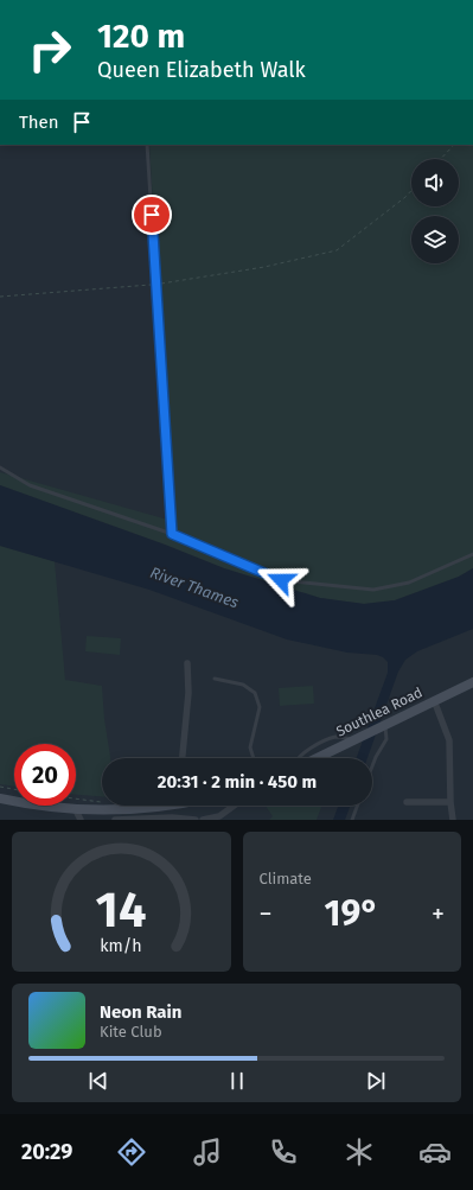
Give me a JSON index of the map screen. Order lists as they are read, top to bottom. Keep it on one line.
{"streets":{"main road":["Southlea Road"]},"water":["River Thames"],"page":{"turn":["120 m","Queen Elizabeth Walk"],"then":"Then","limit":"20","trip":"20:31 · 2 min · 450 m","tile":"Climate","heat":["−","19°","+"],"song":["Neon Rain","Kite Club"],"tabs":"20:29","gauge":["14","km/h"]}}
